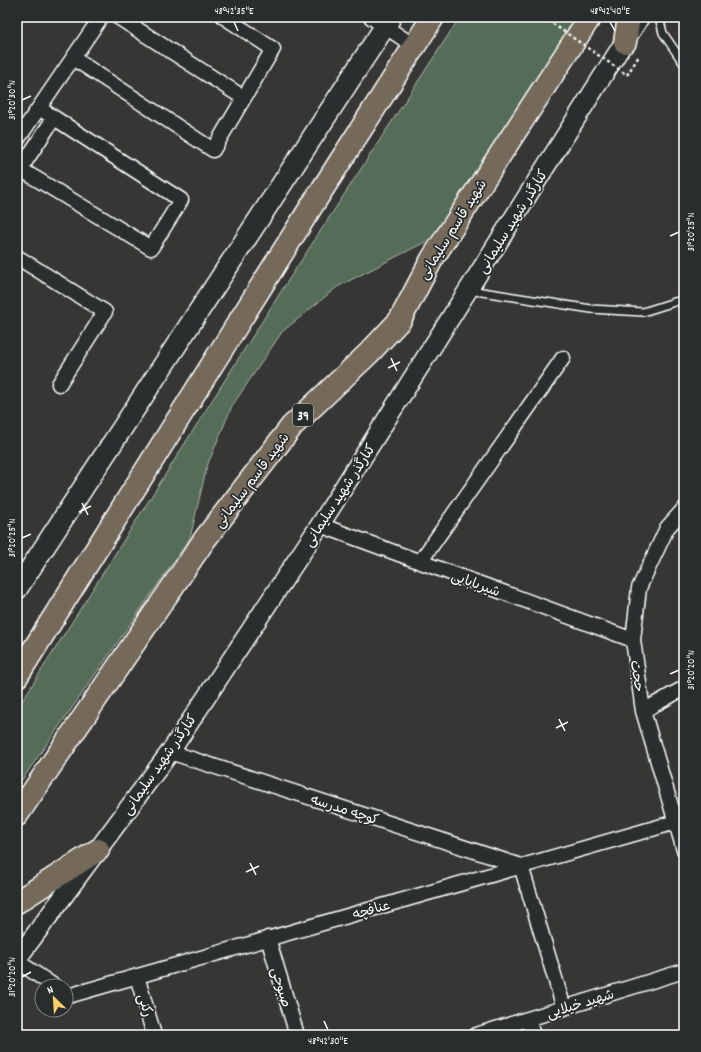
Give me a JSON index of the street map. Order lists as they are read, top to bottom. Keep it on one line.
{"streets":{"highway":["شهید قاسم سلیمانی","39"],"street":["کنارگذر شهید سلیمانی","شیربابایی","حجت","کوچه مدرسه","عنافچه","صبوحی","شهید خیلایی","رکنی"]},"crossings":[["کنارگذر شهید سلیمانی","شیربابایی"],["کنارگذر شهید سلیمانی","کوچه مدرسه"],["شیربابایی","حجت"],["حجت","عنافچه"],["کوچه مدرسه","عنافچه"],["عنافچه","صبوحی"],["عنافچه","رکنی"]],"north":"top left","coordinates":["48°42'35\"E","48°42'40\"E","31°20'30\"N","31°20'25\"N","31°20'20\"N","48°42'30\"E"]}
